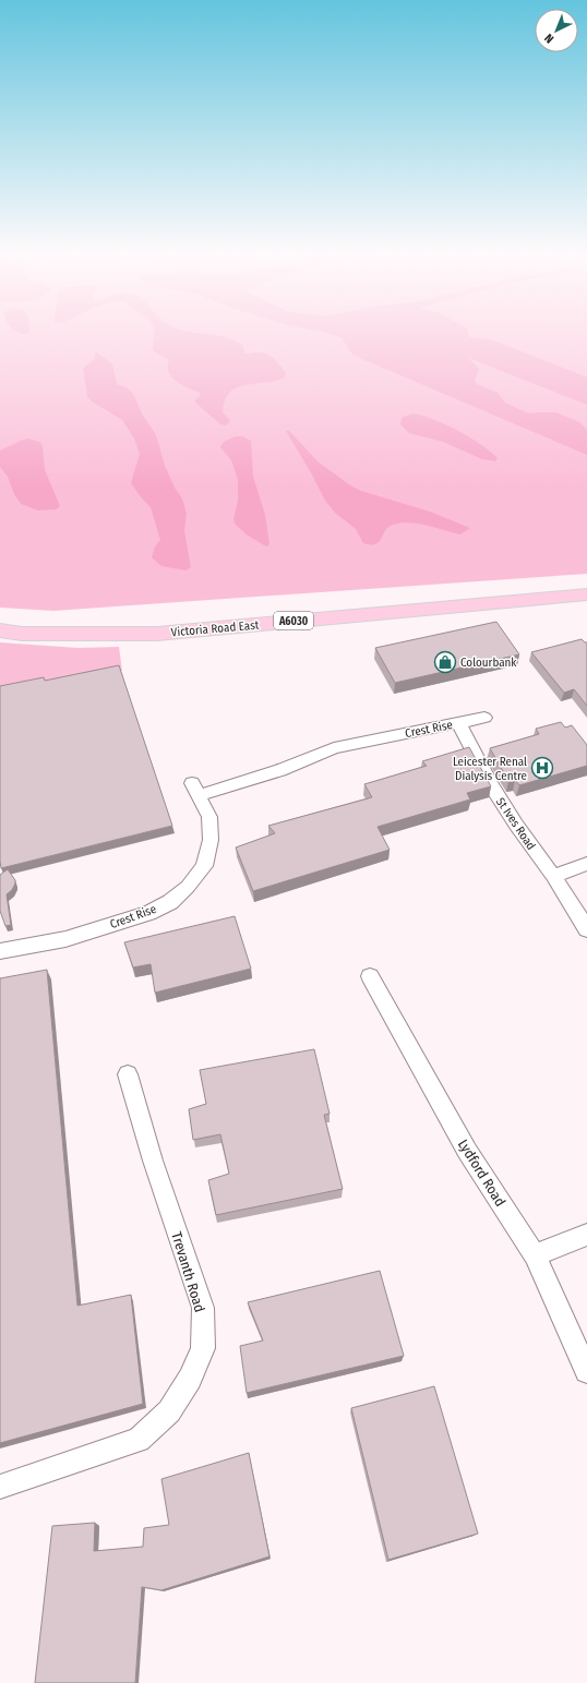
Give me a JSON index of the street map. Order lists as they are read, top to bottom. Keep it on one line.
{"streets":{"highway":["A6030","Victoria Road East"],"street":["Crest Rise","St Ives Road","Lydford Road","Trevanth Road"]},"crossings":[["Crest Rise","St Ives Road"]],"places":{"shop":["Colourbank"],"hospital":["Leicester Renal Dialysis Centre"]},"north":"bottom left"}
